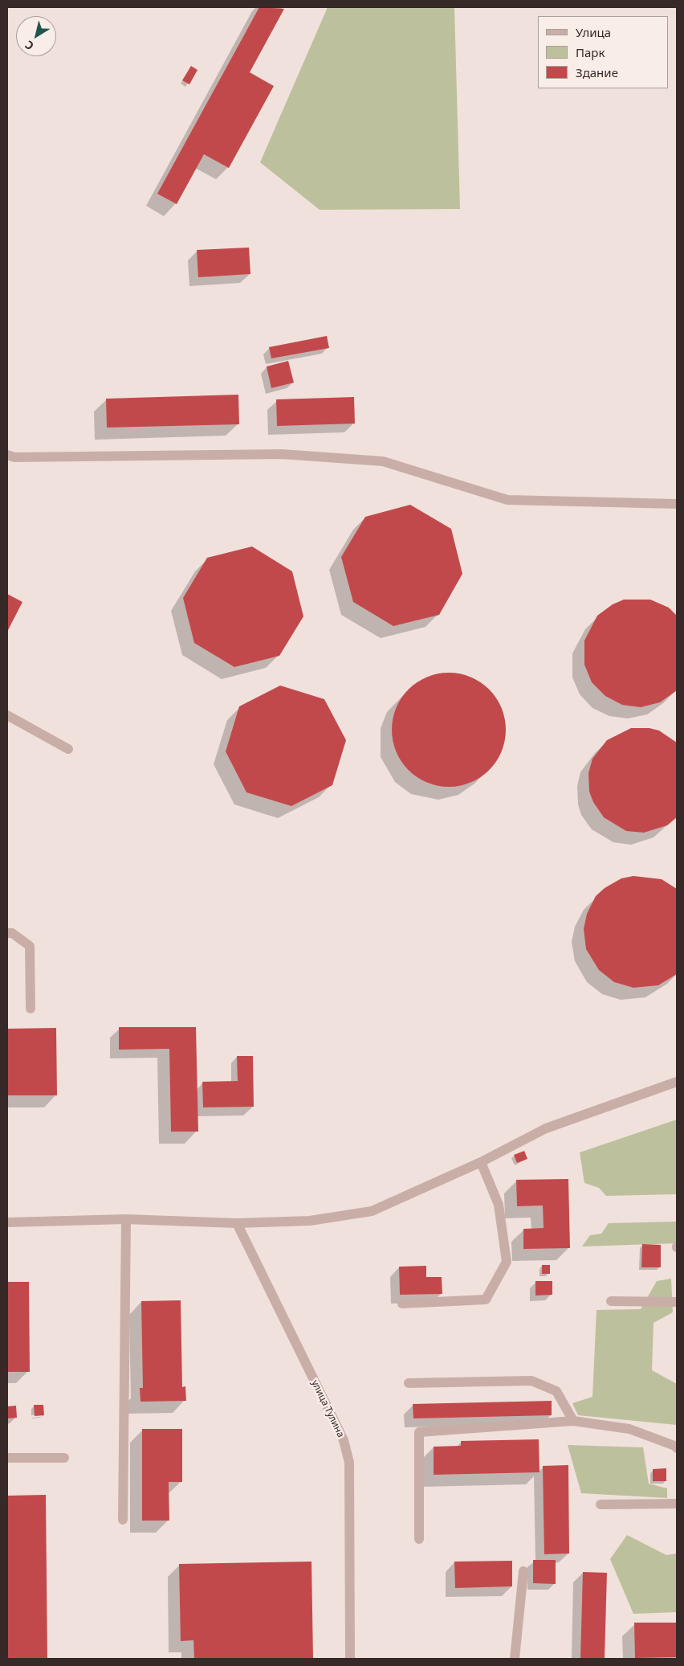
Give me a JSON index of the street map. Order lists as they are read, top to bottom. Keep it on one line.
{"streets":{"street":["улица Тулина"]},"legend":["Улица","Парк","Здание"],"north":"bottom left"}
